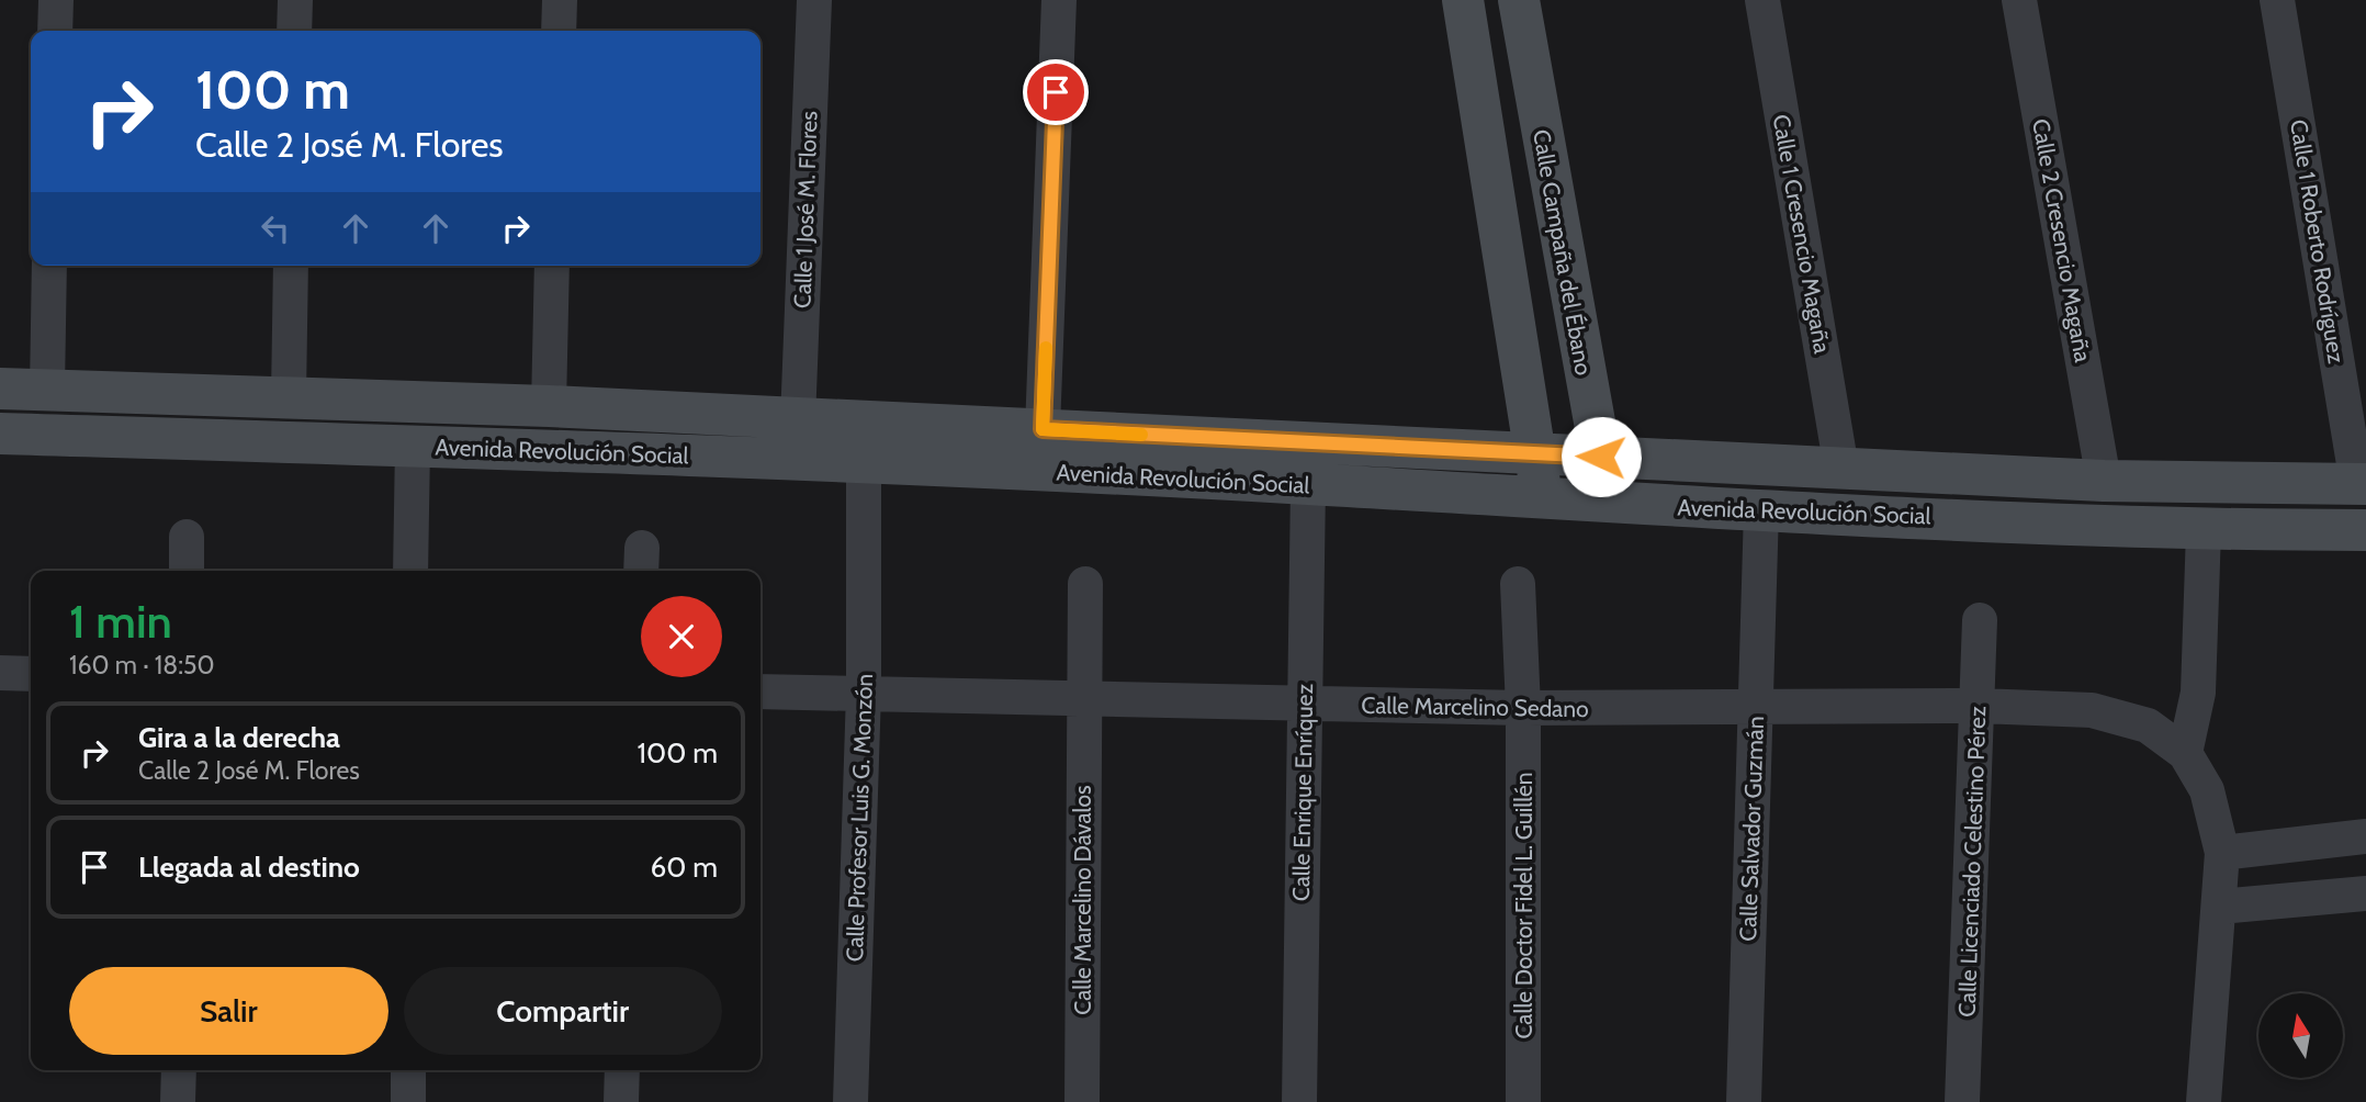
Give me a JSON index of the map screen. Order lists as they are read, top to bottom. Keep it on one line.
{"streets":{"street":["Calle 1 José M. Flores","Calle 1 Cresencio Magaña","Calle 2 Cresencio Magaña","Calle 1 Roberto Rodríguez","Calle Campaña del Ébano","Avenida Revolución Social","Calle Marcelino Sedano","Calle Enrique Enríquez","Calle Profesor Luis G. Monzón","Calle Salvador Guzmán","Calle Licenciado Celestino Pérez","Calle Marcelino Dávalos","Calle Doctor Fidel L. Guillén"]},"crossings":[["Calle 1 José M. Flores","Avenida Revolución Social"],["Calle 1 Cresencio Magaña","Avenida Revolución Social"],["Calle 2 Cresencio Magaña","Avenida Revolución Social"],["Calle 1 Roberto Rodríguez","Avenida Revolución Social"],["Calle Campaña del Ébano","Avenida Revolución Social"],["Avenida Revolución Social","Calle Enrique Enríquez"],["Avenida Revolución Social","Calle Profesor Luis G. Monzón"],["Avenida Revolución Social","Calle Salvador Guzmán"],["Calle Marcelino Sedano","Calle Enrique Enríquez"],["Calle Marcelino Sedano","Calle Profesor Luis G. Monzón"],["Calle Marcelino Sedano","Calle Salvador Guzmán"],["Calle Marcelino Sedano","Calle Licenciado Celestino Pérez"],["Calle Marcelino Sedano","Calle Marcelino Dávalos"],["Calle Marcelino Sedano","Calle Doctor Fidel L. Guillén"]],"north":"top","page":{"turn":["100 m","Calle 2 José M. Flores"],"heading":["1 min","160 m · 18:50"],"list":[{"name":"Gira a la derecha","note":"Calle 2 José M. Flores","value":"100 m"},{"name":"Llegada al destino","value":"60 m"}],"buttons":["Salir","Compartir"]}}
